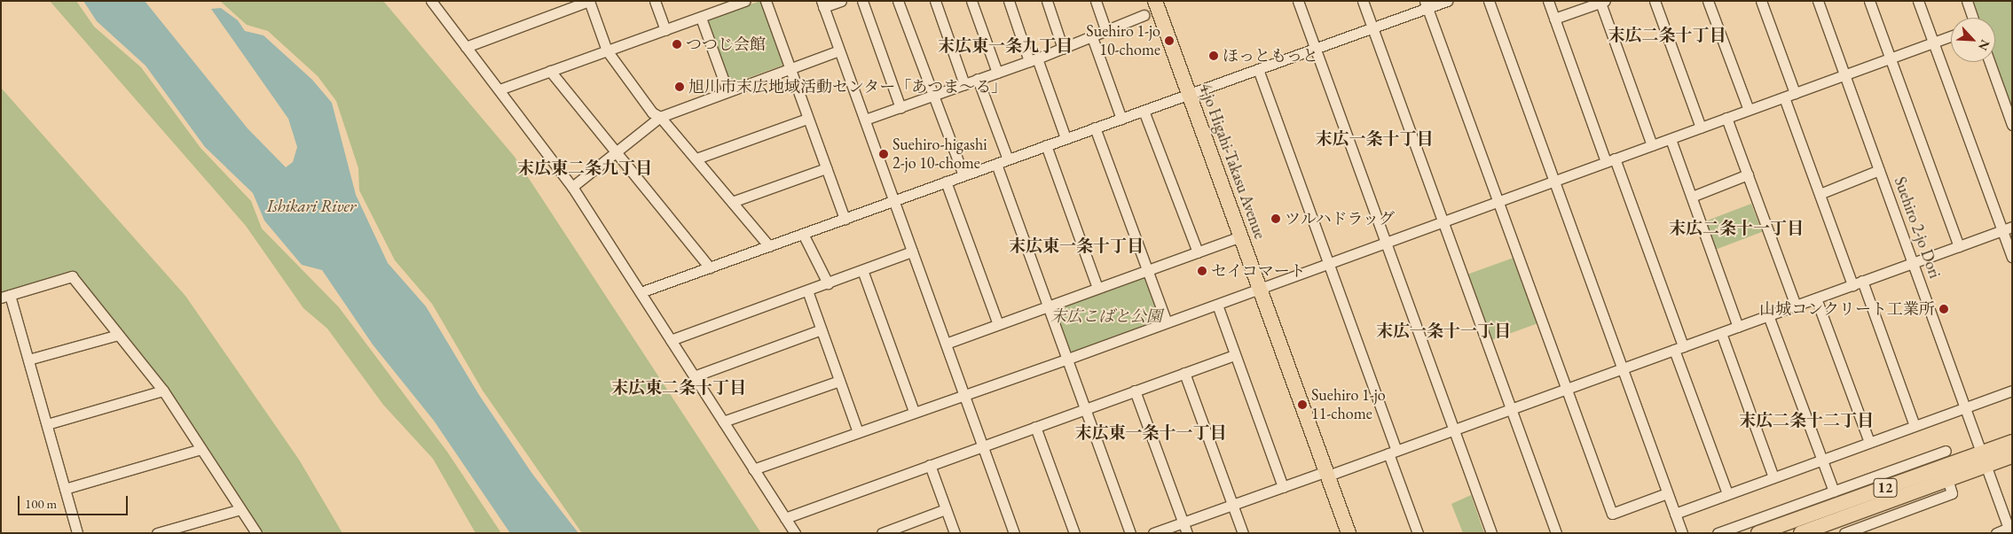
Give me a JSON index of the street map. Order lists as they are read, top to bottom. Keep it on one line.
{"streets":{"highway":["4-jo Higahi-Takasu Avenue","12"],"street":["Suehiro 2-jo Dori"]},"crossings":[["Suehiro 2-jo Dori","12"]],"districts":["末広二条十丁目","末広東一条九丁目","末広一条十丁目","末広東二条九丁目","末広二条十一丁目","末広東一条十丁目","末広一条十一丁目","末広東二条十丁目","末広二条十二丁目","末広東一条十一丁目"],"water":["Ishikari River"],"parks":["末広こばと公園"],"places":["Suehiro 1-jo 10-chome","つつじ会館","ほっともっと","旭川市末広地域活動センター「あつま〜る」","Suehiro-higashi 2-jo 10-chome","ツルハドラッグ","セイコマート","山城コンクリート工業所","Suehiro 1-jo 11-chome"],"scale_bar":"100 m","north":"bottom right"}
